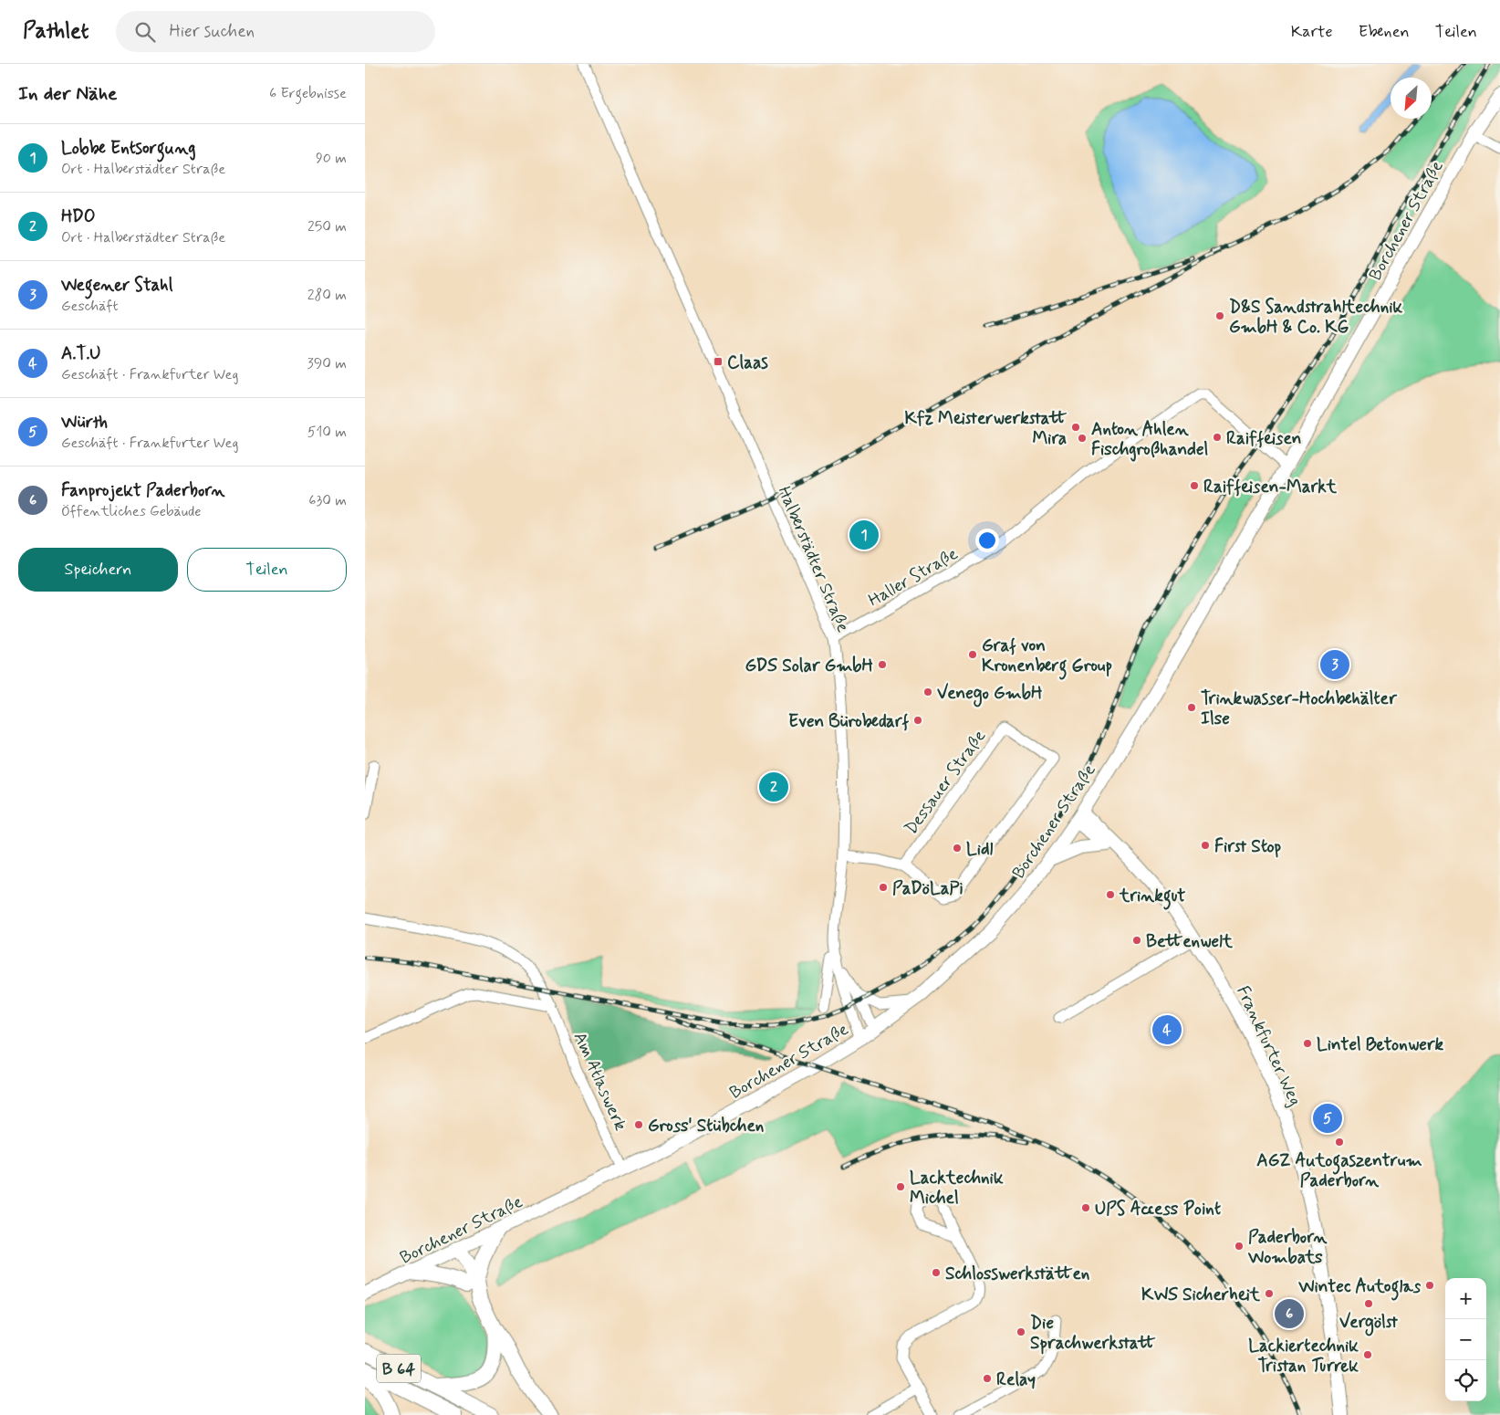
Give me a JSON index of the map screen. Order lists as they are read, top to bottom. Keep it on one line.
{"streets":{"highway":["B 64"],"main road":["Borchener Straße","Frankfurter Weg"],"street":["Halberstädter Straße","Haller Straße","Dessauer Straße","Am Atlaswerk"]},"crossings":[["Borchener Straße","Halberstädter Straße"],["Borchener Straße","Haller Straße"],["Borchener Straße","Frankfurter Weg"],["Borchener Straße","Am Atlaswerk"],["Halberstädter Straße","Haller Straße"],["Halberstädter Straße","Dessauer Straße"]],"places":{"other":["D&S Sandstrahltechnik GmbH & Co. KG","Kfz Meisterwerkstatt Mira","Raiffeisen","Anton Ahlen Fischgroßhandel","Raiffeisen-Markt","Graf von Kronenberg Group","GDS Solar GmbH","Venego GmbH","Trinkwasser-Hochbehälter Ilse","Even Bürobedarf","First Stop","Lidl","PaDöLaPi","trinkgut","Bettenwelt","Lintel Betonwerk","Gross' Stübchen","AGZ Autogaszentrum Paderborn","Lacktechnik Michel","UPS Access Point","Paderborn Wombats","Schlosswerkstätten","Wintec Autoglas","KWS Sicherheit","Vergölst","Die Sprachwerkstatt","Lackiertechnik Tristan Turrek","Relay"],"transit":["Claas"]},"north":"bottom left","page":{"header":"Pathlet","search":"Hier suchen","nav":["Karte","Ebenen","Teilen"],"heading":["In der Nähe","6 Ergebnisse"],"list":[{"mark":"1","name":"Lobbe Entsorgung","note":"Ort · Halberstädter Straße","value":"90 m"},{"mark":"2","name":"HDO","note":"Ort · Halberstädter Straße","value":"250 m"},{"mark":"3","name":"Wegener Stahl","note":"Geschäft","value":"280 m"},{"mark":"4","name":"A.T.U","note":"Geschäft · Frankfurter Weg","value":"390 m"},{"mark":"5","name":"Würth","note":"Geschäft · Frankfurter Weg","value":"510 m"},{"mark":"6","name":"Fanprojekt Paderborn","note":"Öffentliches Gebäude","value":"630 m"}],"pins":["1","3","2","4","5","6"],"buttons":["Speichern","Teilen"],"map_buttons":["+","−"]}}
